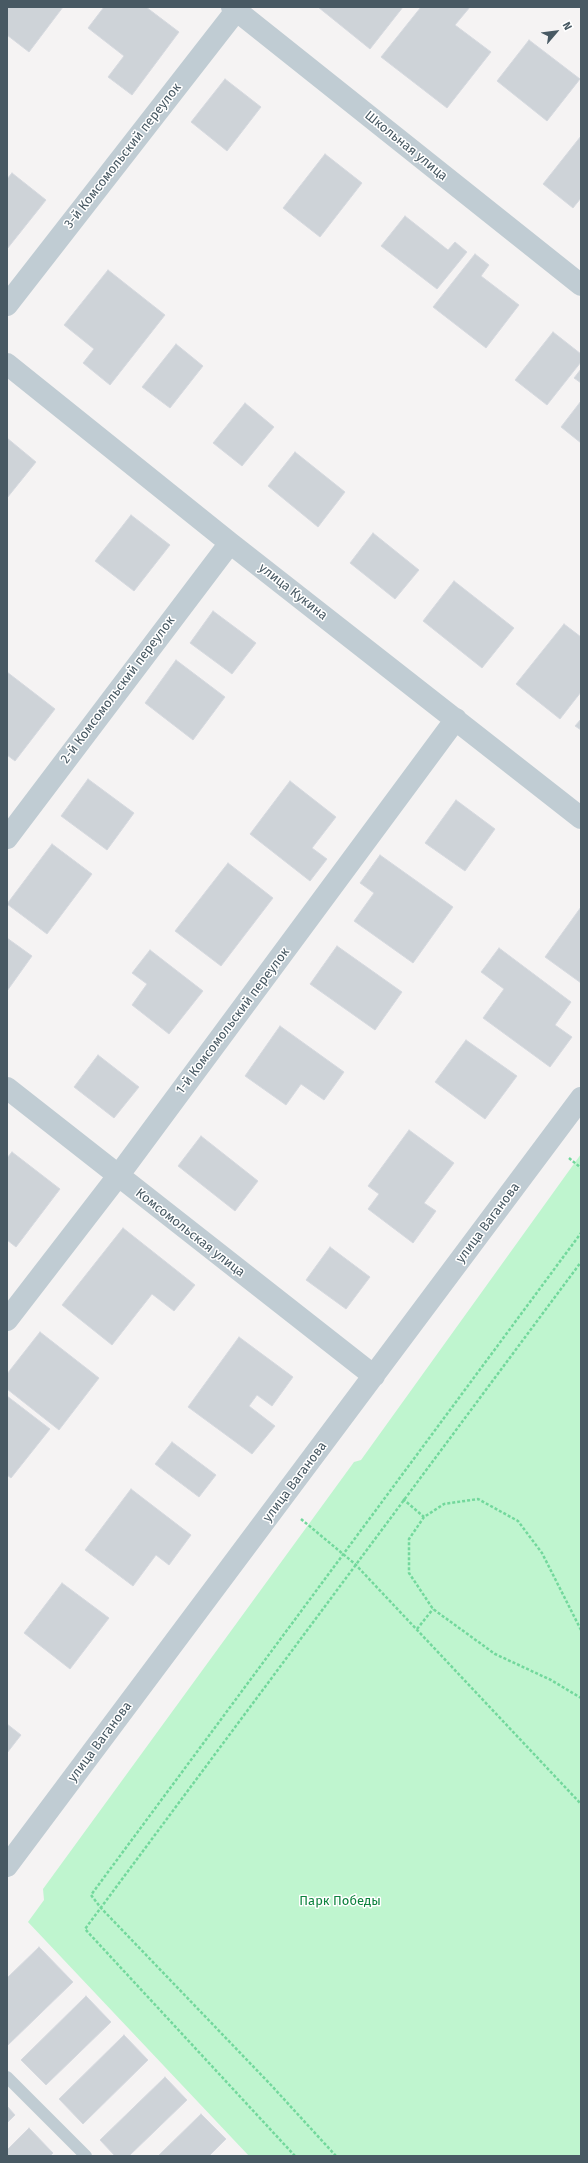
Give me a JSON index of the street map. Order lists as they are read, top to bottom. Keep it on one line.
{"streets":{"street":["Школьная улица","3-й Комсомольский переулок","улица Кукина","2-й Комсомольский переулок","1-й Комсомольский переулок","улица Ваганова","Комсомольская улица"]},"crossings":[["Школьная улица","3-й Комсомольский переулок"],["улица Кукина","2-й Комсомольский переулок"],["улица Кукина","1-й Комсомольский переулок"],["1-й Комсомольский переулок","Комсомольская улица"],["улица Ваганова","Комсомольская улица"]],"parks":["Парк Победы"],"north":"top right"}
